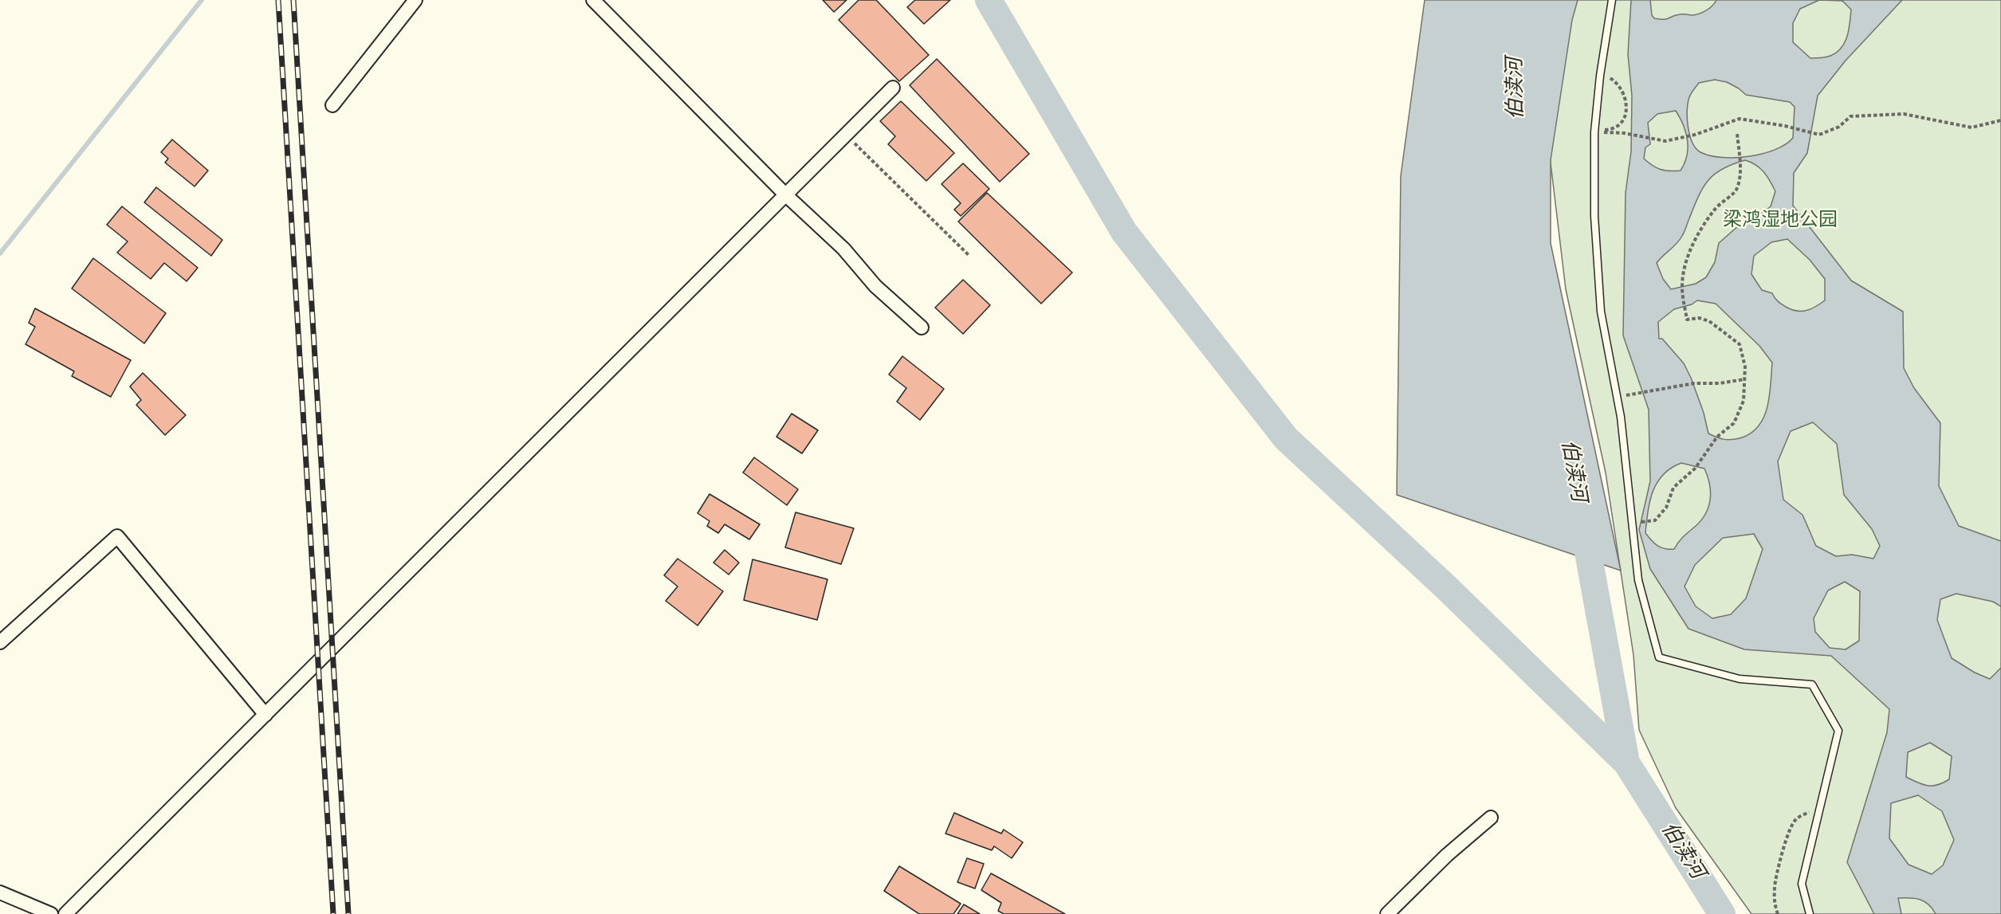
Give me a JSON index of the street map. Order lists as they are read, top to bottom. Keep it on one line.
{"water":["伯渎河"],"parks":["梁鸿湿地公园"]}
